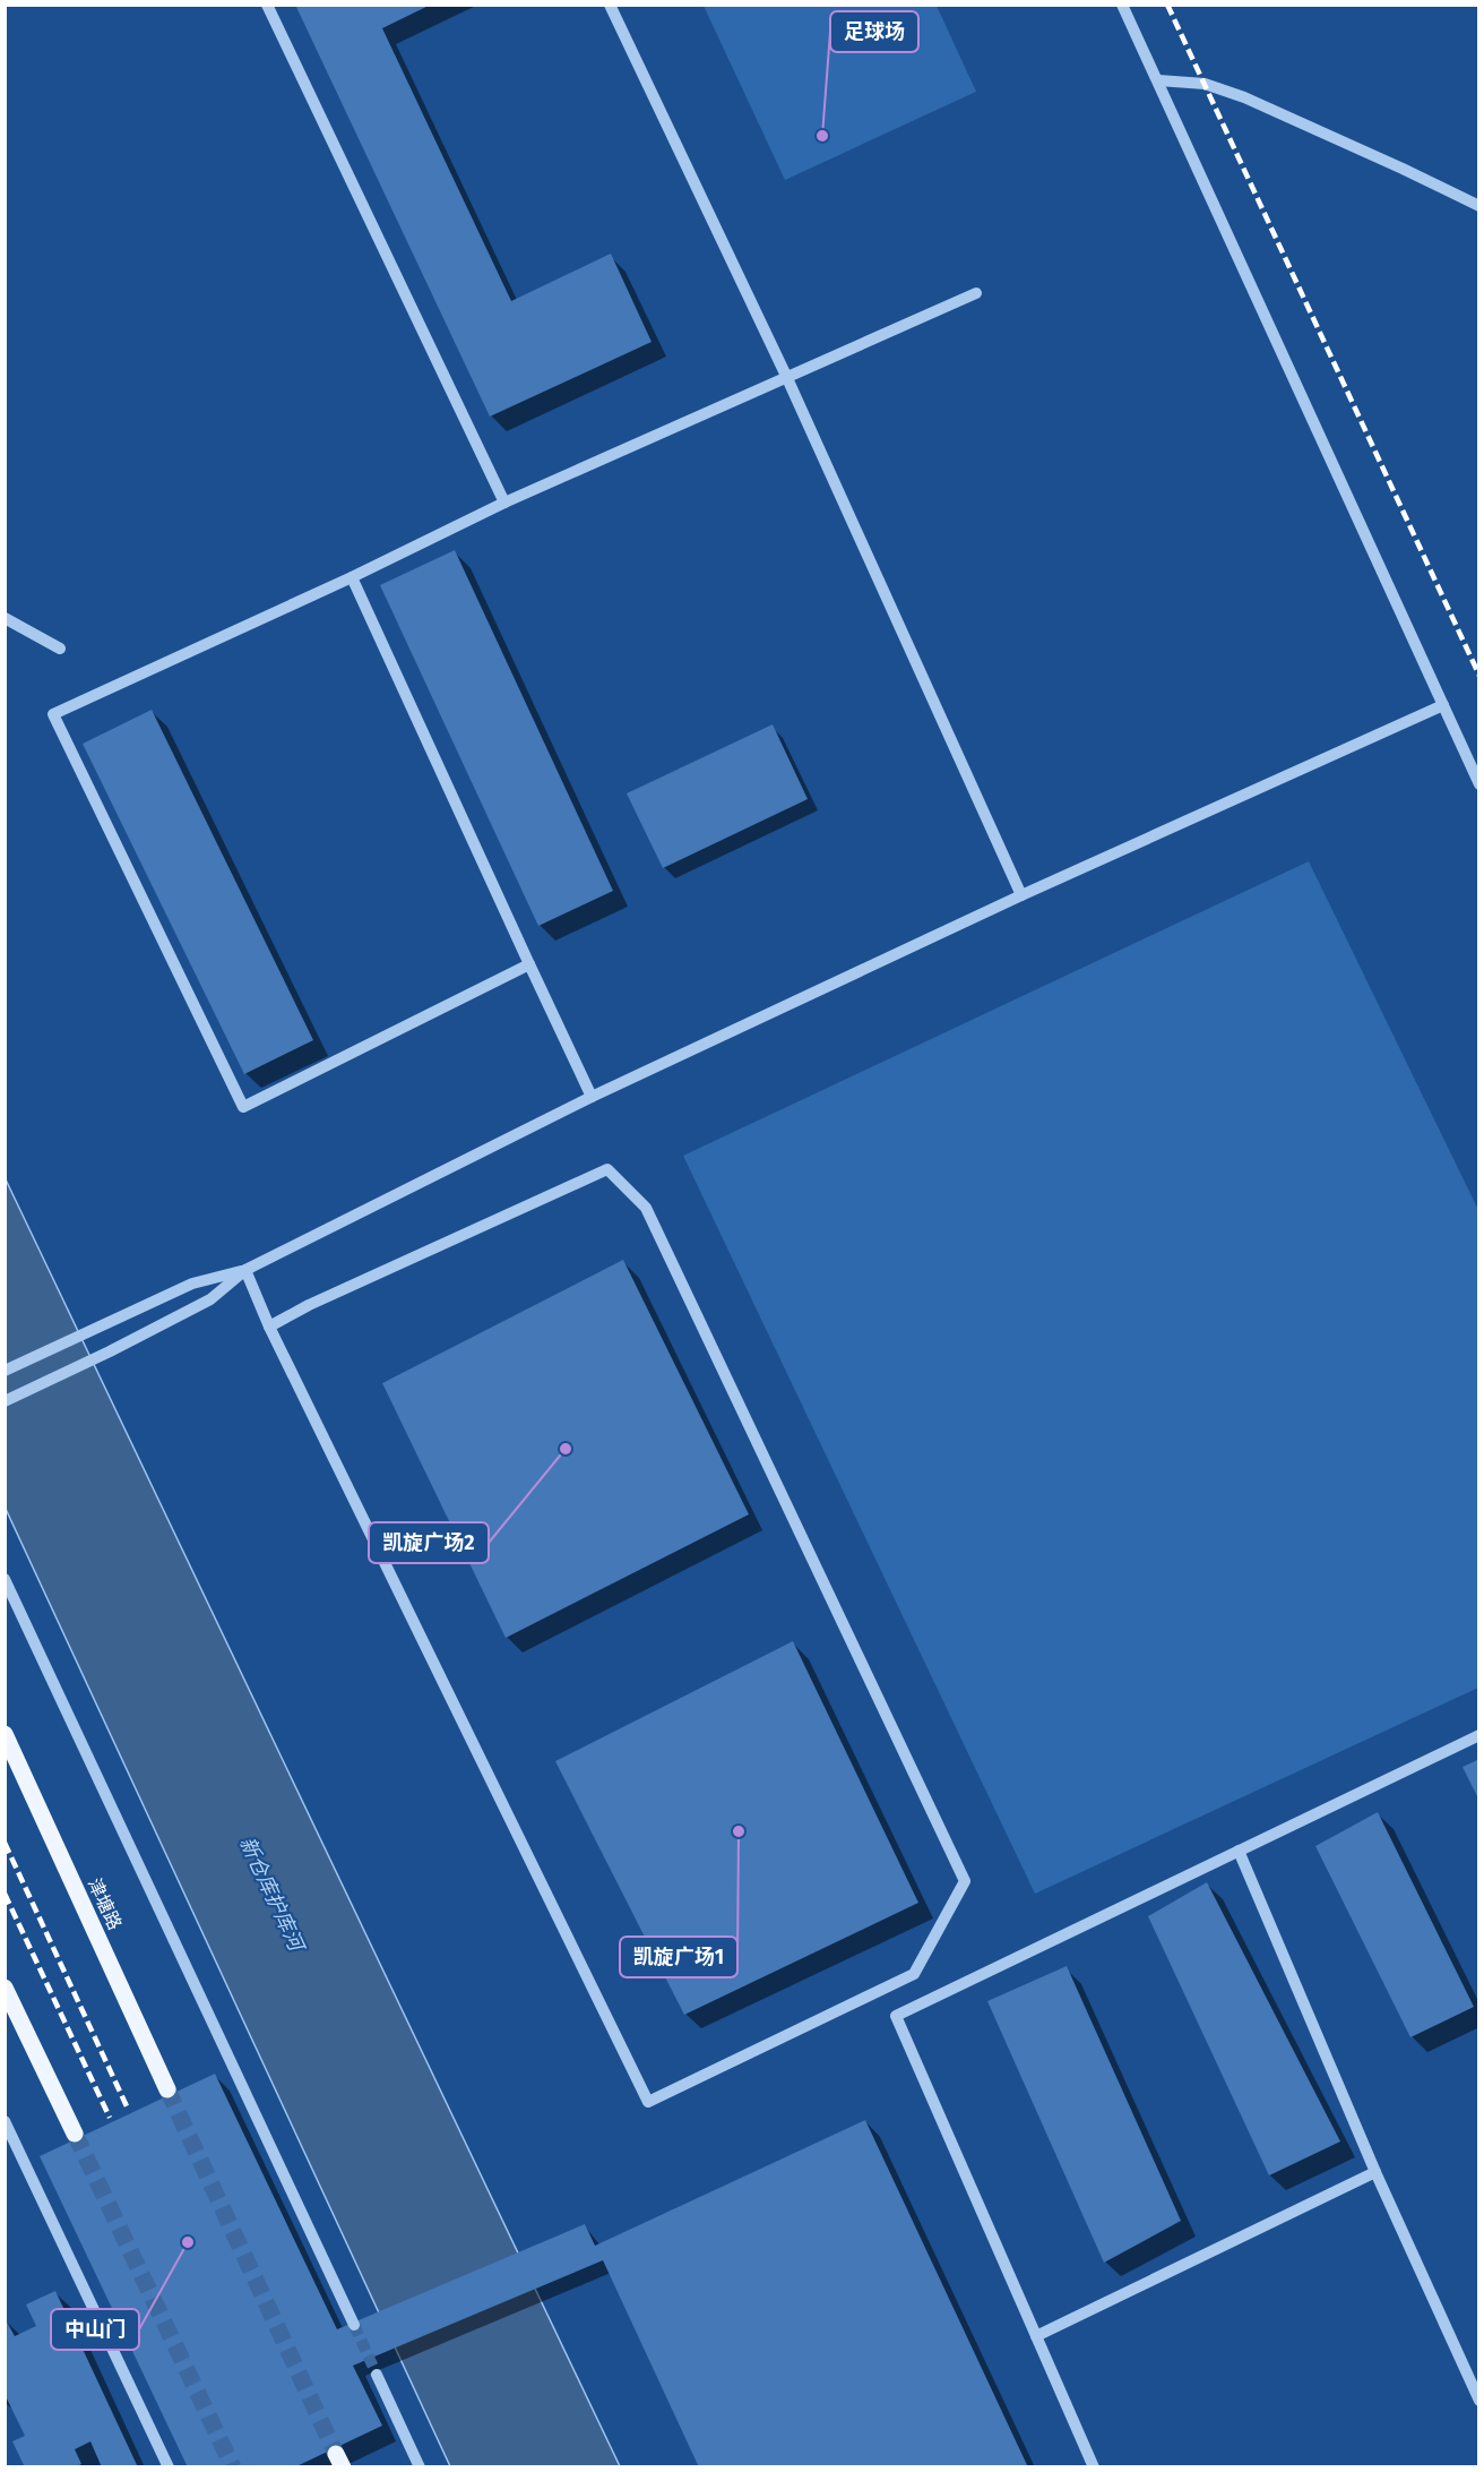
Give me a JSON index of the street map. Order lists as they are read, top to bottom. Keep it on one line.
{"streets":{"main road":["津塘路"]},"water":["新仓库护库河"],"places":["足球场","凯旋广场2","凯旋广场1","中山门"]}
